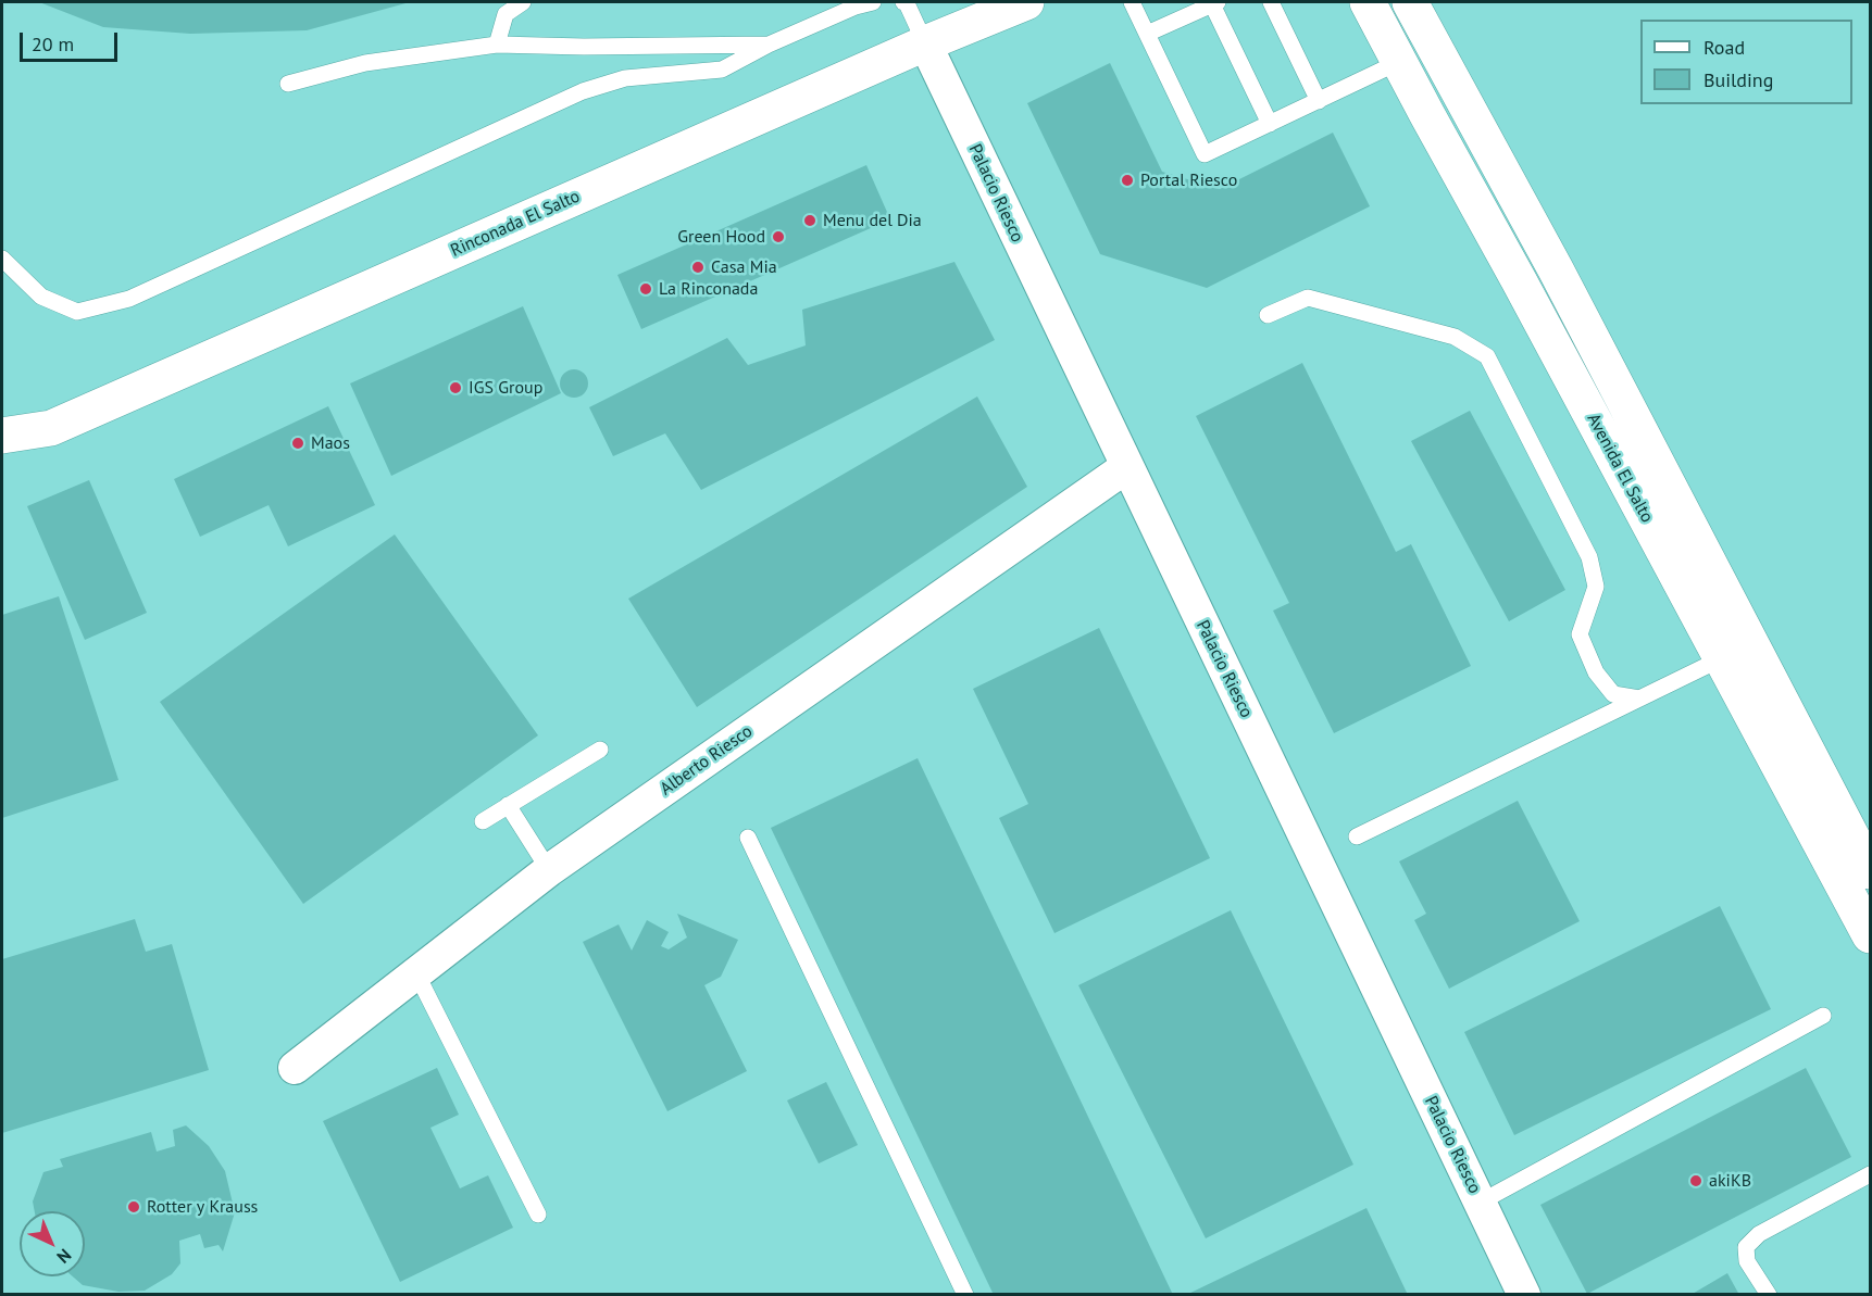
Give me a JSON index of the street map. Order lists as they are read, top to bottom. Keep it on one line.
{"streets":{"main road":["Rinconada El Salto","Avenida El Salto"],"street":["Palacio Riesco","Alberto Riesco"]},"crossings":[["Palacio Riesco","Rinconada El Salto"],["Palacio Riesco","Alberto Riesco"]],"places":["Portal Riesco","Menu del Dia","Green Hood","Casa Mia","La Rinconada","IGS Group","Maos","akiKB","Rotter y Krauss"],"legend":["Road","Building"],"scale_bar":"20 m","north":"bottom right"}
